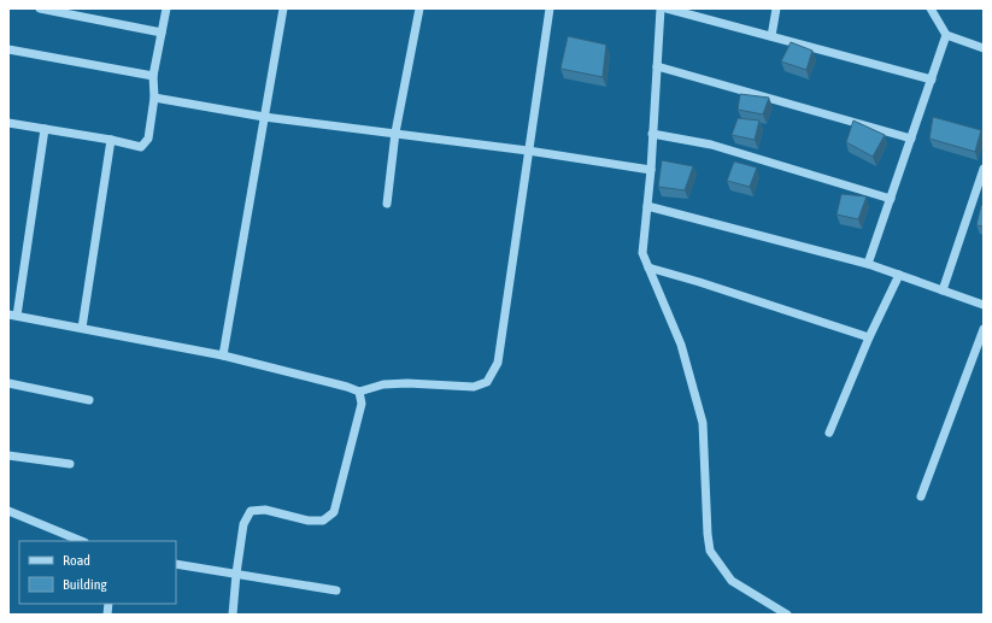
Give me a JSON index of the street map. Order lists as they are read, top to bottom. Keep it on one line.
{"legend":["Road","Building"]}
